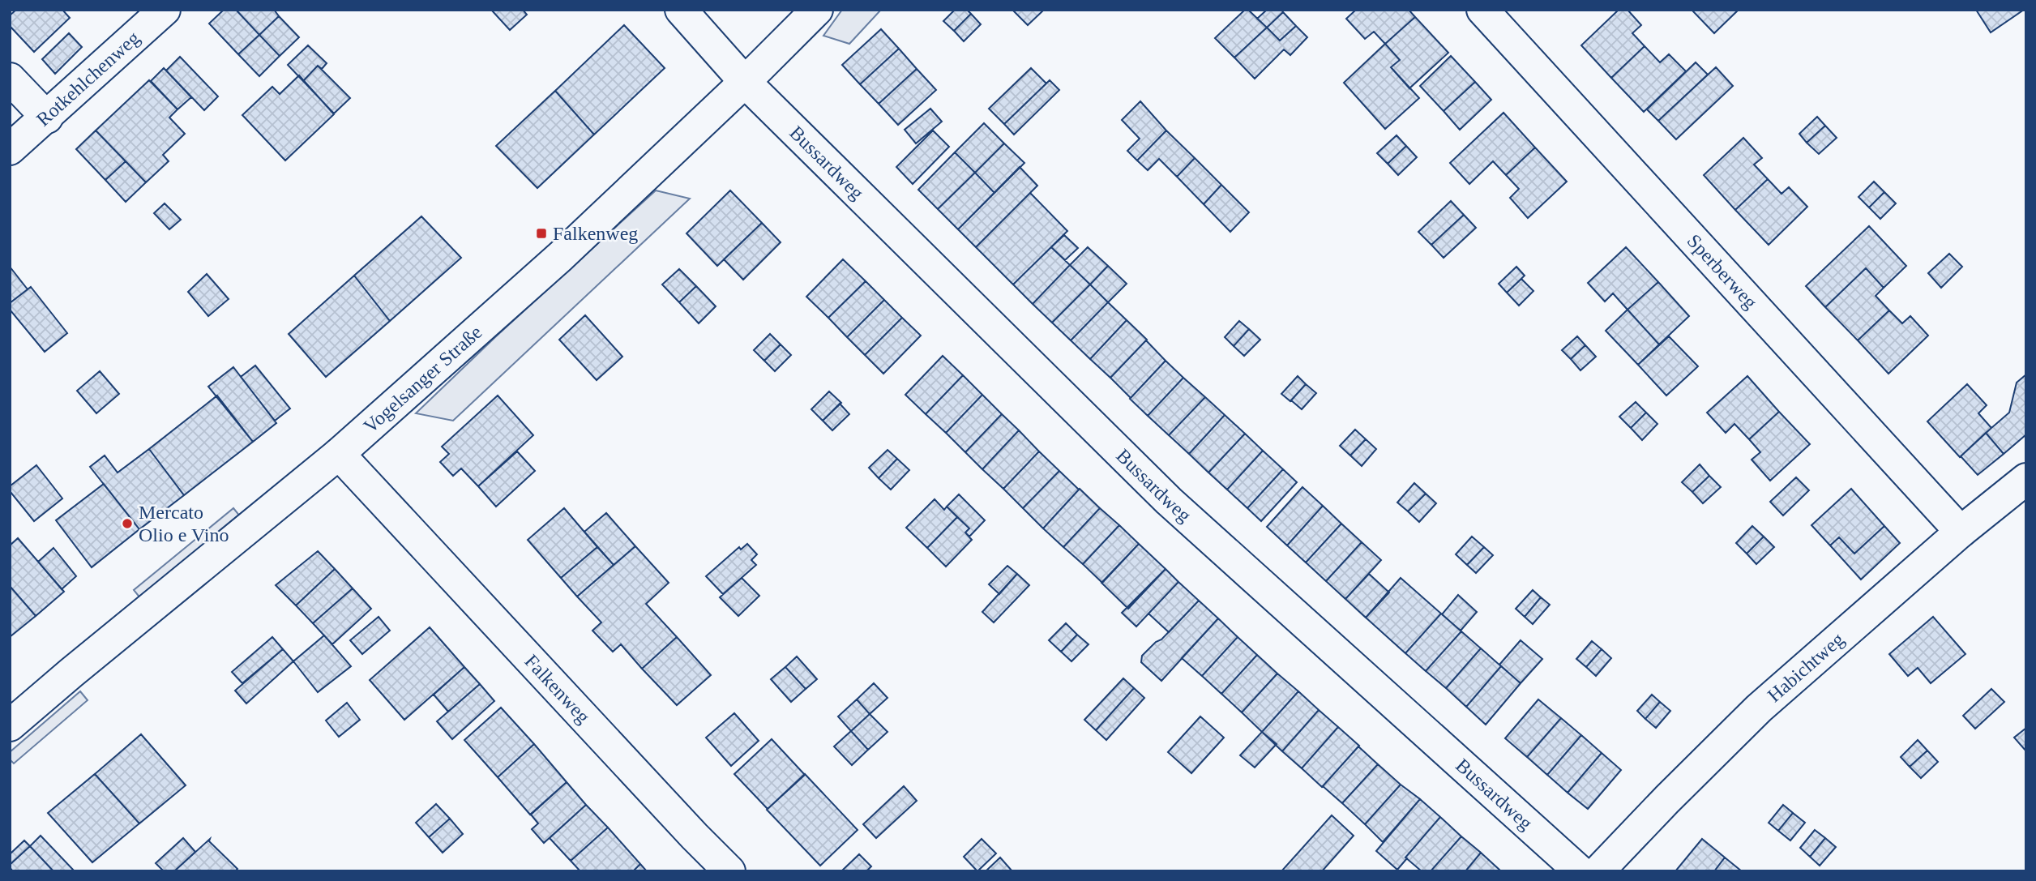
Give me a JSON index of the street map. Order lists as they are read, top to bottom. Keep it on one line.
{"streets":{"street":["Rotkehlchenweg","Bussardweg","Sperberweg","Vogelsanger Straße","Habichtweg","Falkenweg"]},"crossings":[["Bussardweg","Vogelsanger Straße"],["Sperberweg","Habichtweg"],["Vogelsanger Straße","Falkenweg"]],"places":{"transit":["Falkenweg"],"other":["Mercato Olio e Vino"]}}
